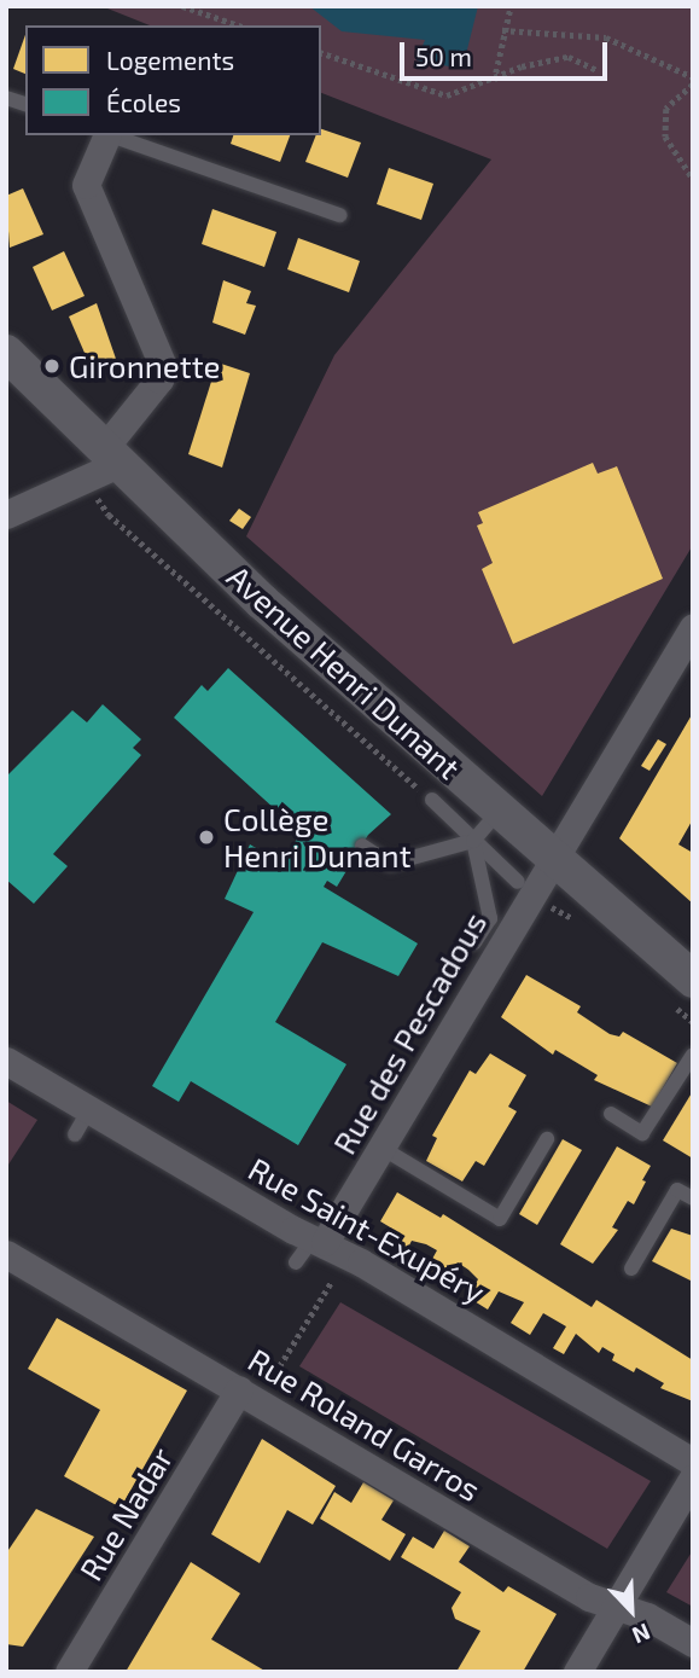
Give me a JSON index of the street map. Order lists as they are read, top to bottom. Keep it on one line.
{"streets":{"street":["Avenue Henri Dunant","Rue des Pescadous","Rue Saint-Exupéry","Rue Roland Garros","Rue Nadar"]},"crossings":[["Avenue Henri Dunant","Rue des Pescadous"],["Rue des Pescadous","Rue Saint-Exupéry"],["Rue Roland Garros","Rue Nadar"]],"places":["Gironnette","Collège Henri Dunant"],"legend":["Logements","Écoles"],"scale_bar":"50 m","north":"bottom right"}
